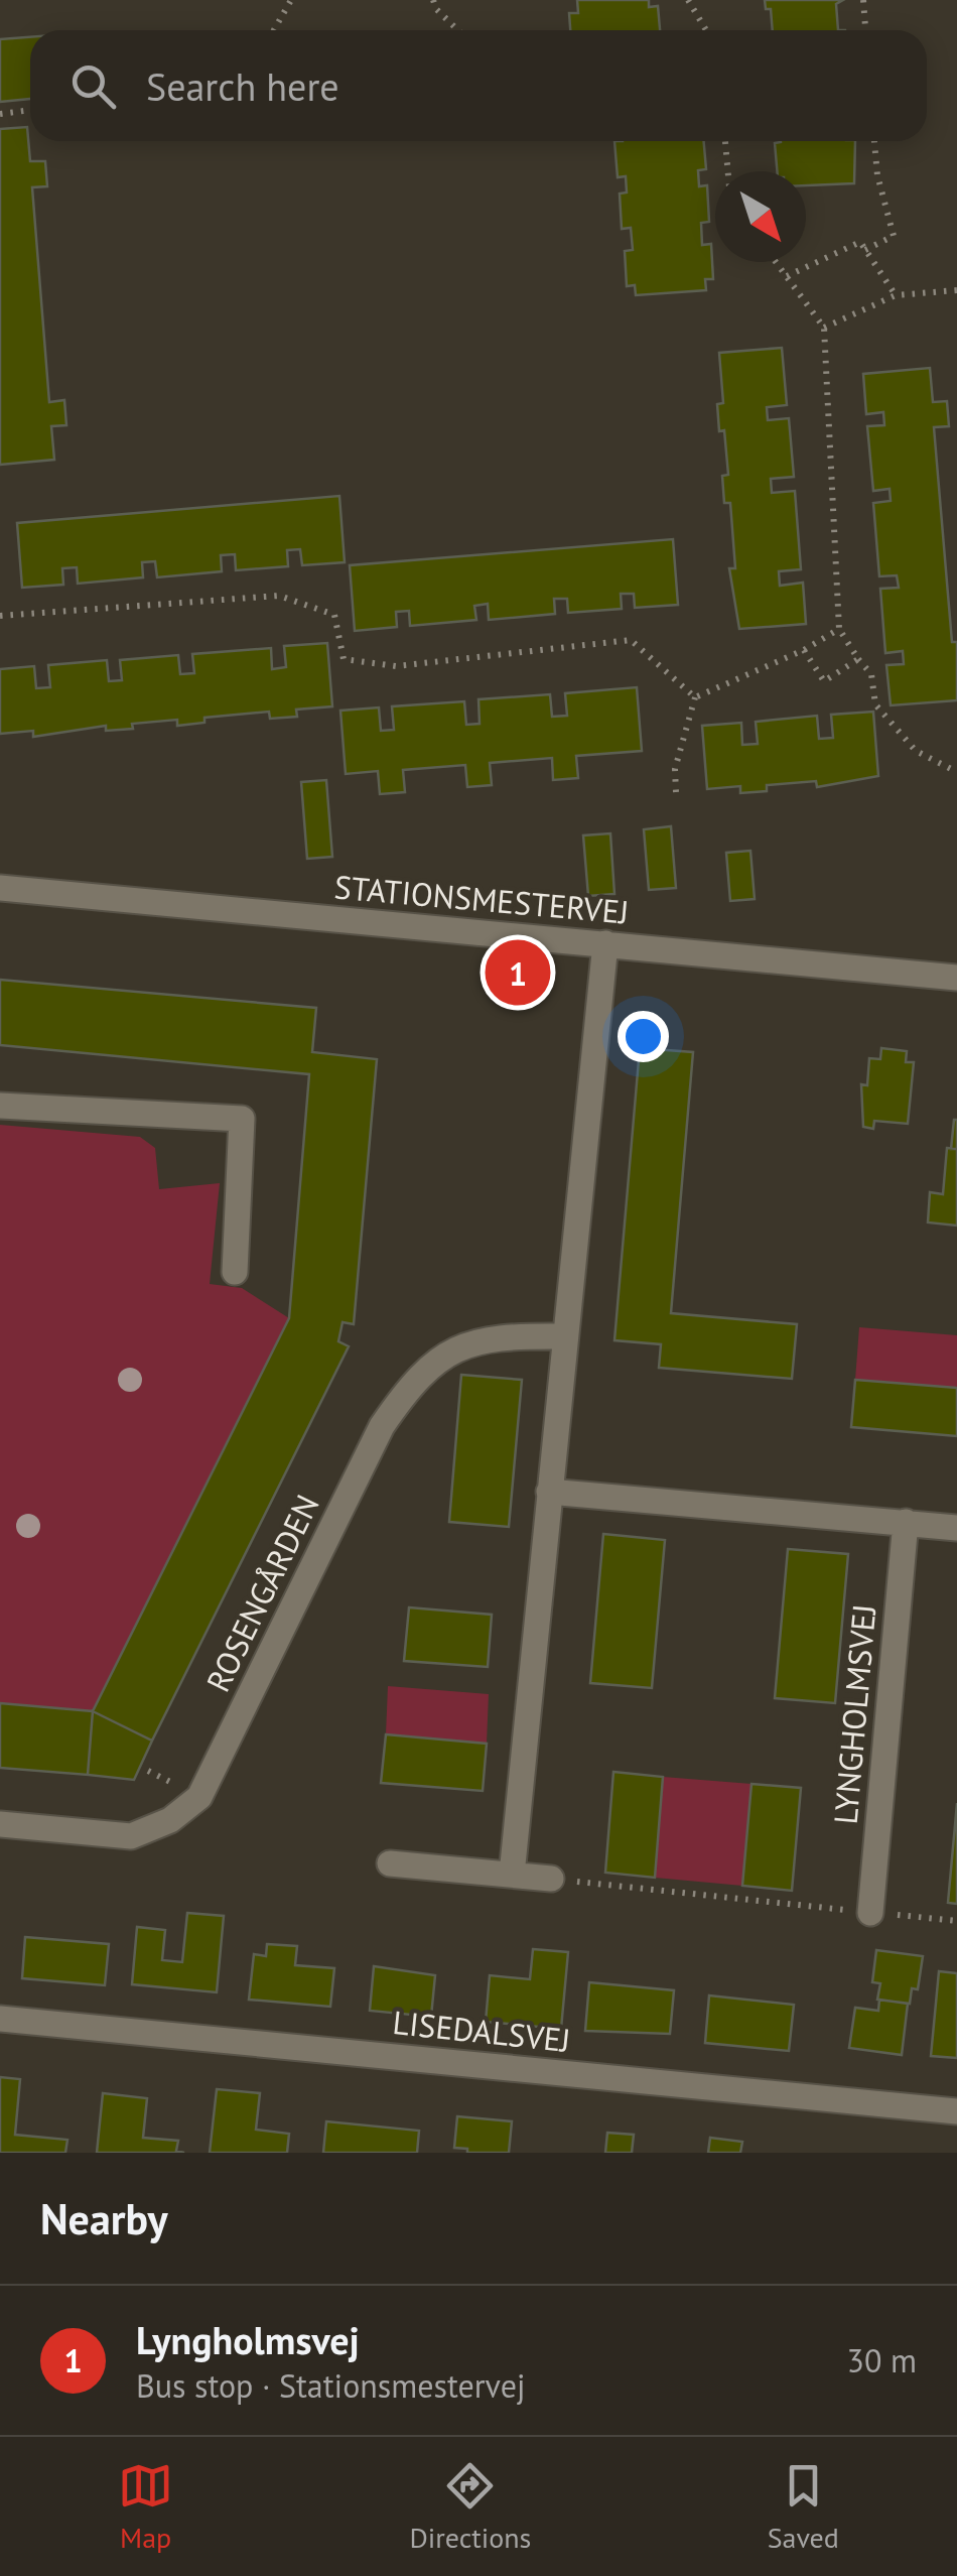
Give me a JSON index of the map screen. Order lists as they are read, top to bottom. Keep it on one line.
{"streets":{"street":["STATIONSMESTERVEJ","ROSENGÅRDEN","LYNGHOLMSVEJ","LISEDALSVEJ"]},"north":"bottom right","page":{"search":"Search here","pins":"1","heading":"Nearby","list":[{"mark":"1","name":"Lyngholmsvej","note":"Bus stop · Stationsmestervej","value":"30 m"}],"nav":["Map","Directions","Saved"]}}
